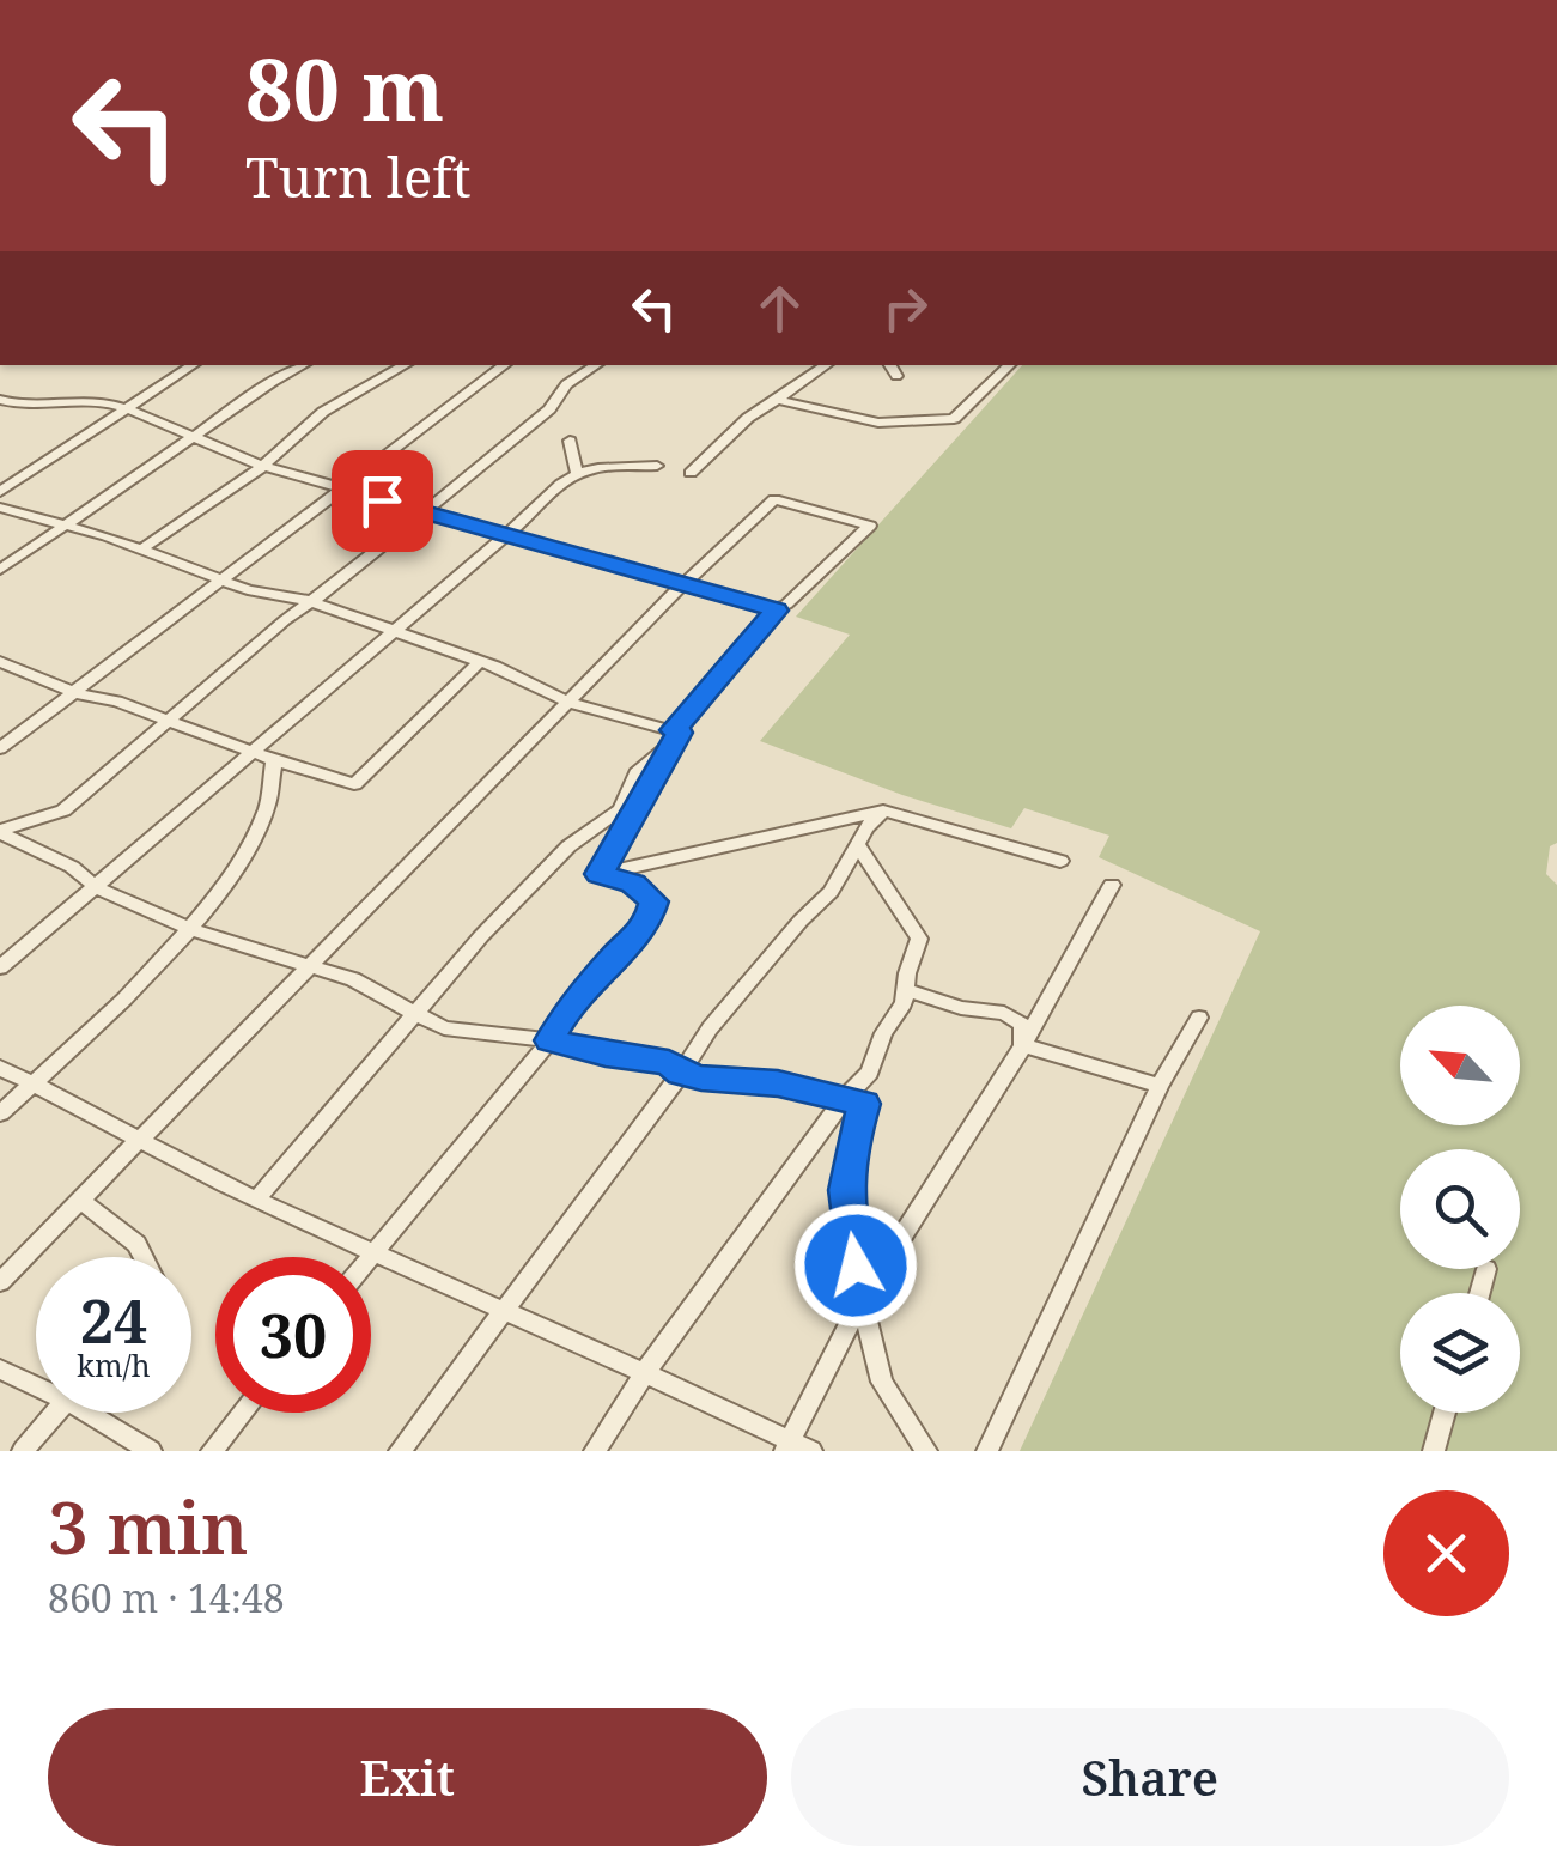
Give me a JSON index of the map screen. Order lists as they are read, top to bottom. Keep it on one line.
{"north":"top left","page":{"turn":["80 m","Turn left"],"speed":"24 km/h","limit":"30","heading":["3 min","860 m · 14:48"],"buttons":["Exit","Share"]}}
